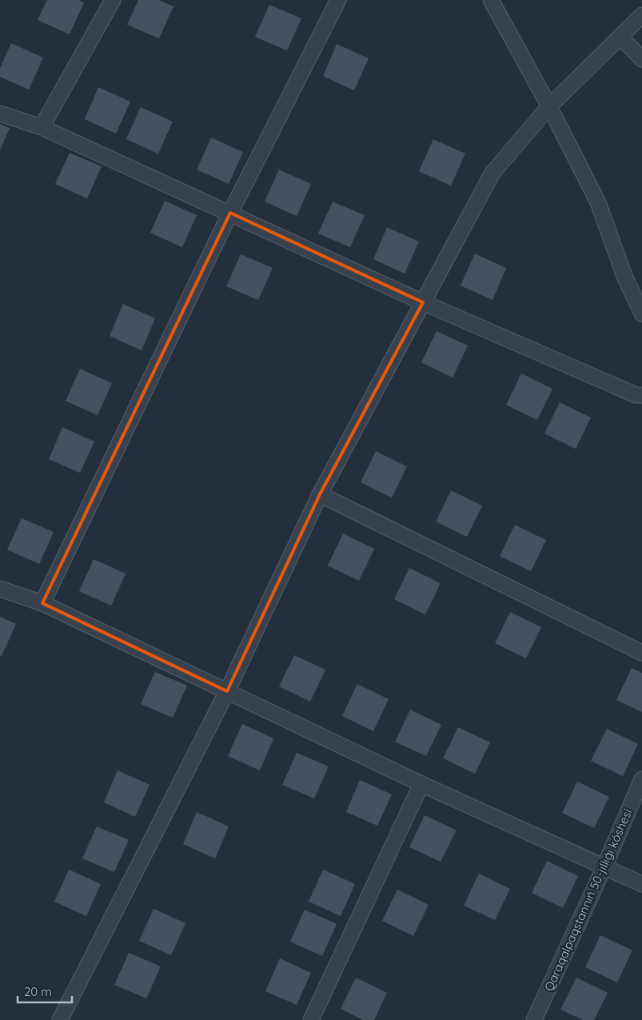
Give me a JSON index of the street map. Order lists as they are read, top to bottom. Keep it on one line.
{"streets":{"street":["Qaraqalpaqstannıń 50-jıllıǵı kóshesi"]},"scale_bar":"20 m"}
